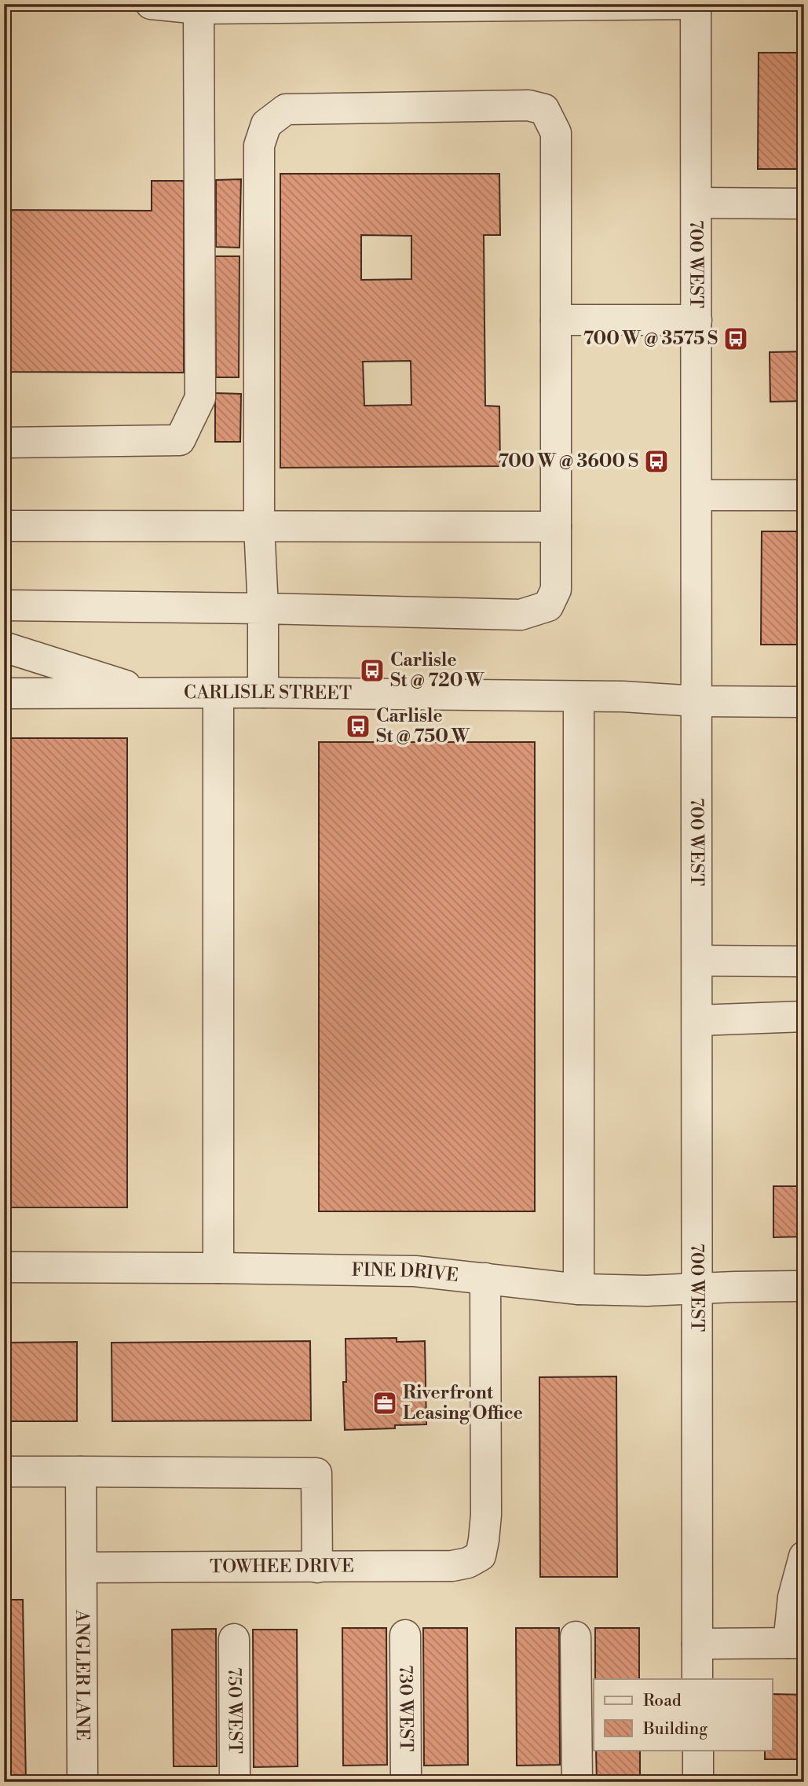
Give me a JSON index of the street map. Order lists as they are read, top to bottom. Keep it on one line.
{"streets":{"street":["700 WEST","CARLISLE STREET","FINE DRIVE","TOWHEE DRIVE","ANGLER LANE","730 WEST","750 WEST"]},"crossings":[["700 WEST","CARLISLE STREET"],["700 WEST","FINE DRIVE"],["FINE DRIVE","TOWHEE DRIVE"],["TOWHEE DRIVE","ANGLER LANE"]],"places":{"bus stop":["700 W @ 3575 S","700 W @ 3600 S","Carlisle St @ 720 W","Carlisle St @ 750 W"],"office":["Riverfront Leasing Office"]},"legend":["Road","Building"]}
